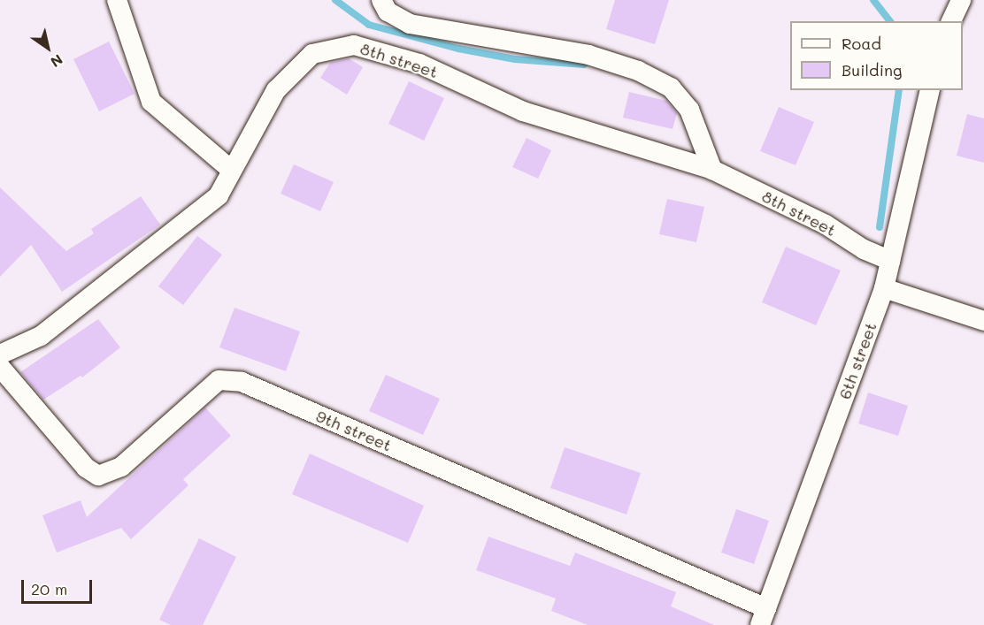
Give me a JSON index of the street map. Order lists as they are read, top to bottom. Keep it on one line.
{"streets":{"street":["8th street","6th street","9th street"]},"crossings":[["8th street","6th street"],["6th street","9th street"]],"legend":["Road","Building"],"scale_bar":"20 m","north":"bottom right"}
